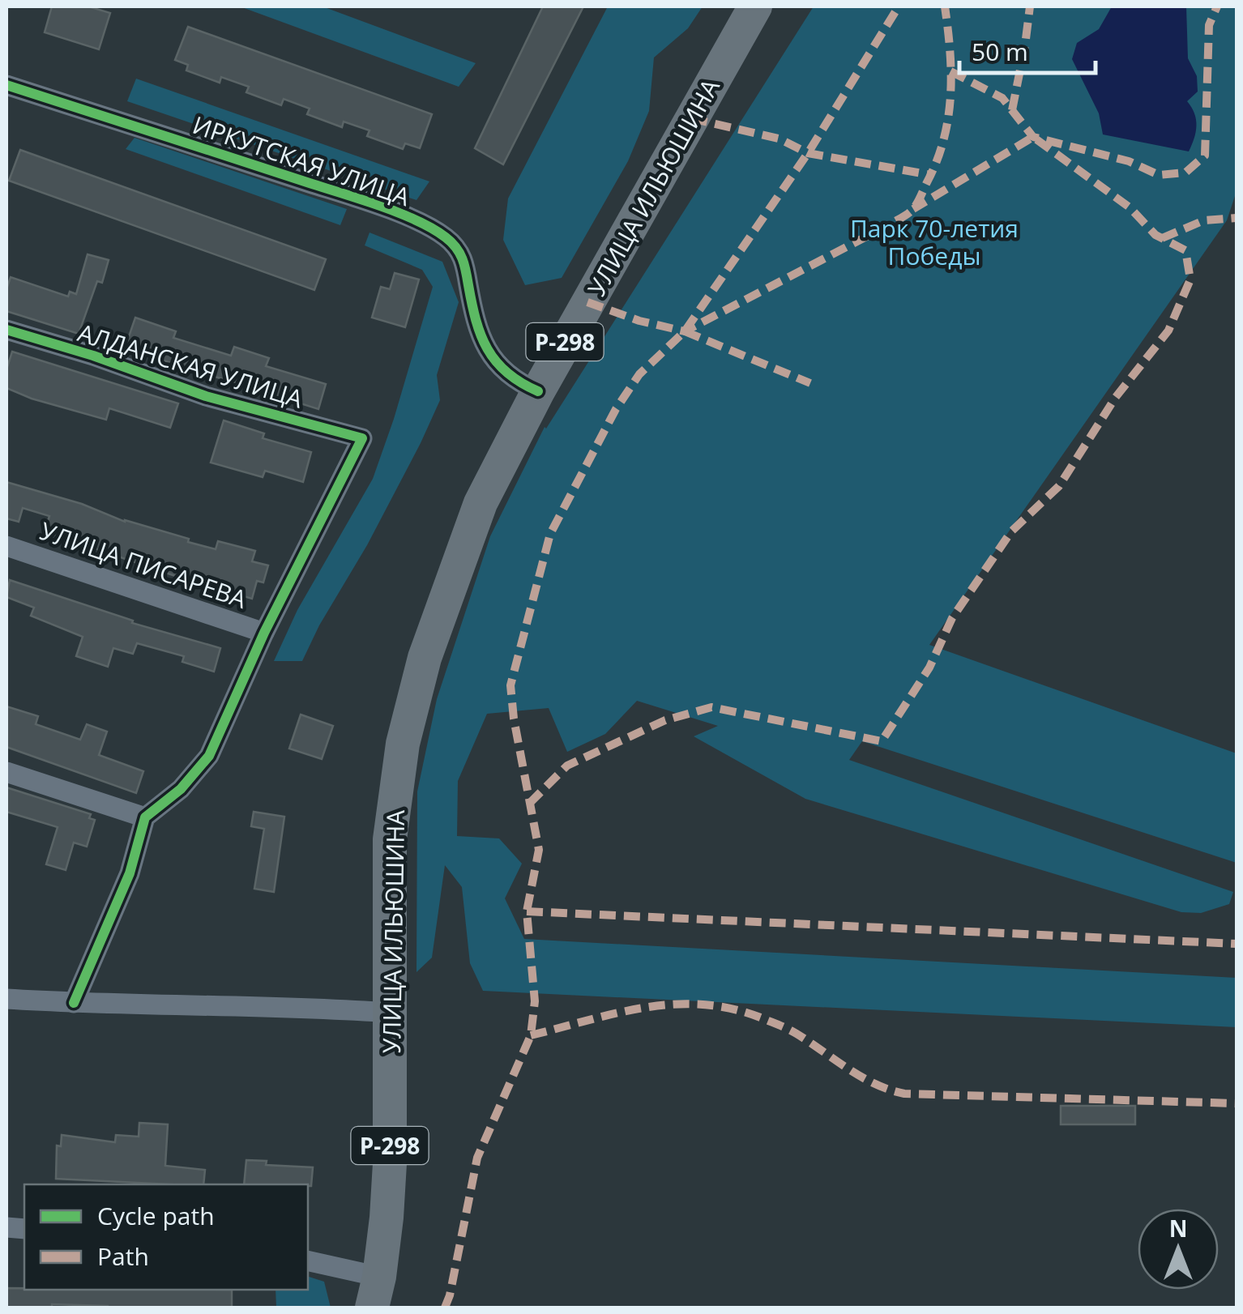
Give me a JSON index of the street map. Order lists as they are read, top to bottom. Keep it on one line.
{"streets":{"highway":["УЛИЦА ИЛЬЮШИНА","Р-298"],"street":["ИРКУТСКАЯ УЛИЦА","АЛДАНСКАЯ УЛИЦА","УЛИЦА ПИСАРЕВА"]},"crossings":[["ИРКУТСКАЯ УЛИЦА","УЛИЦА ИЛЬЮШИНА"],["АЛДАНСКАЯ УЛИЦА","УЛИЦА ПИСАРЕВА"]],"parks":["Парк 70-летия Победы"],"legend":["Cycle path","Path"],"scale_bar":"50 m","north":"top"}
